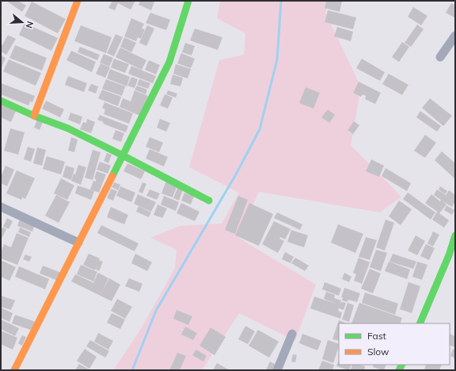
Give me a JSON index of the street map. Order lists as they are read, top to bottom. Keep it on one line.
{"legend":["Fast","Slow"],"north":"right"}
